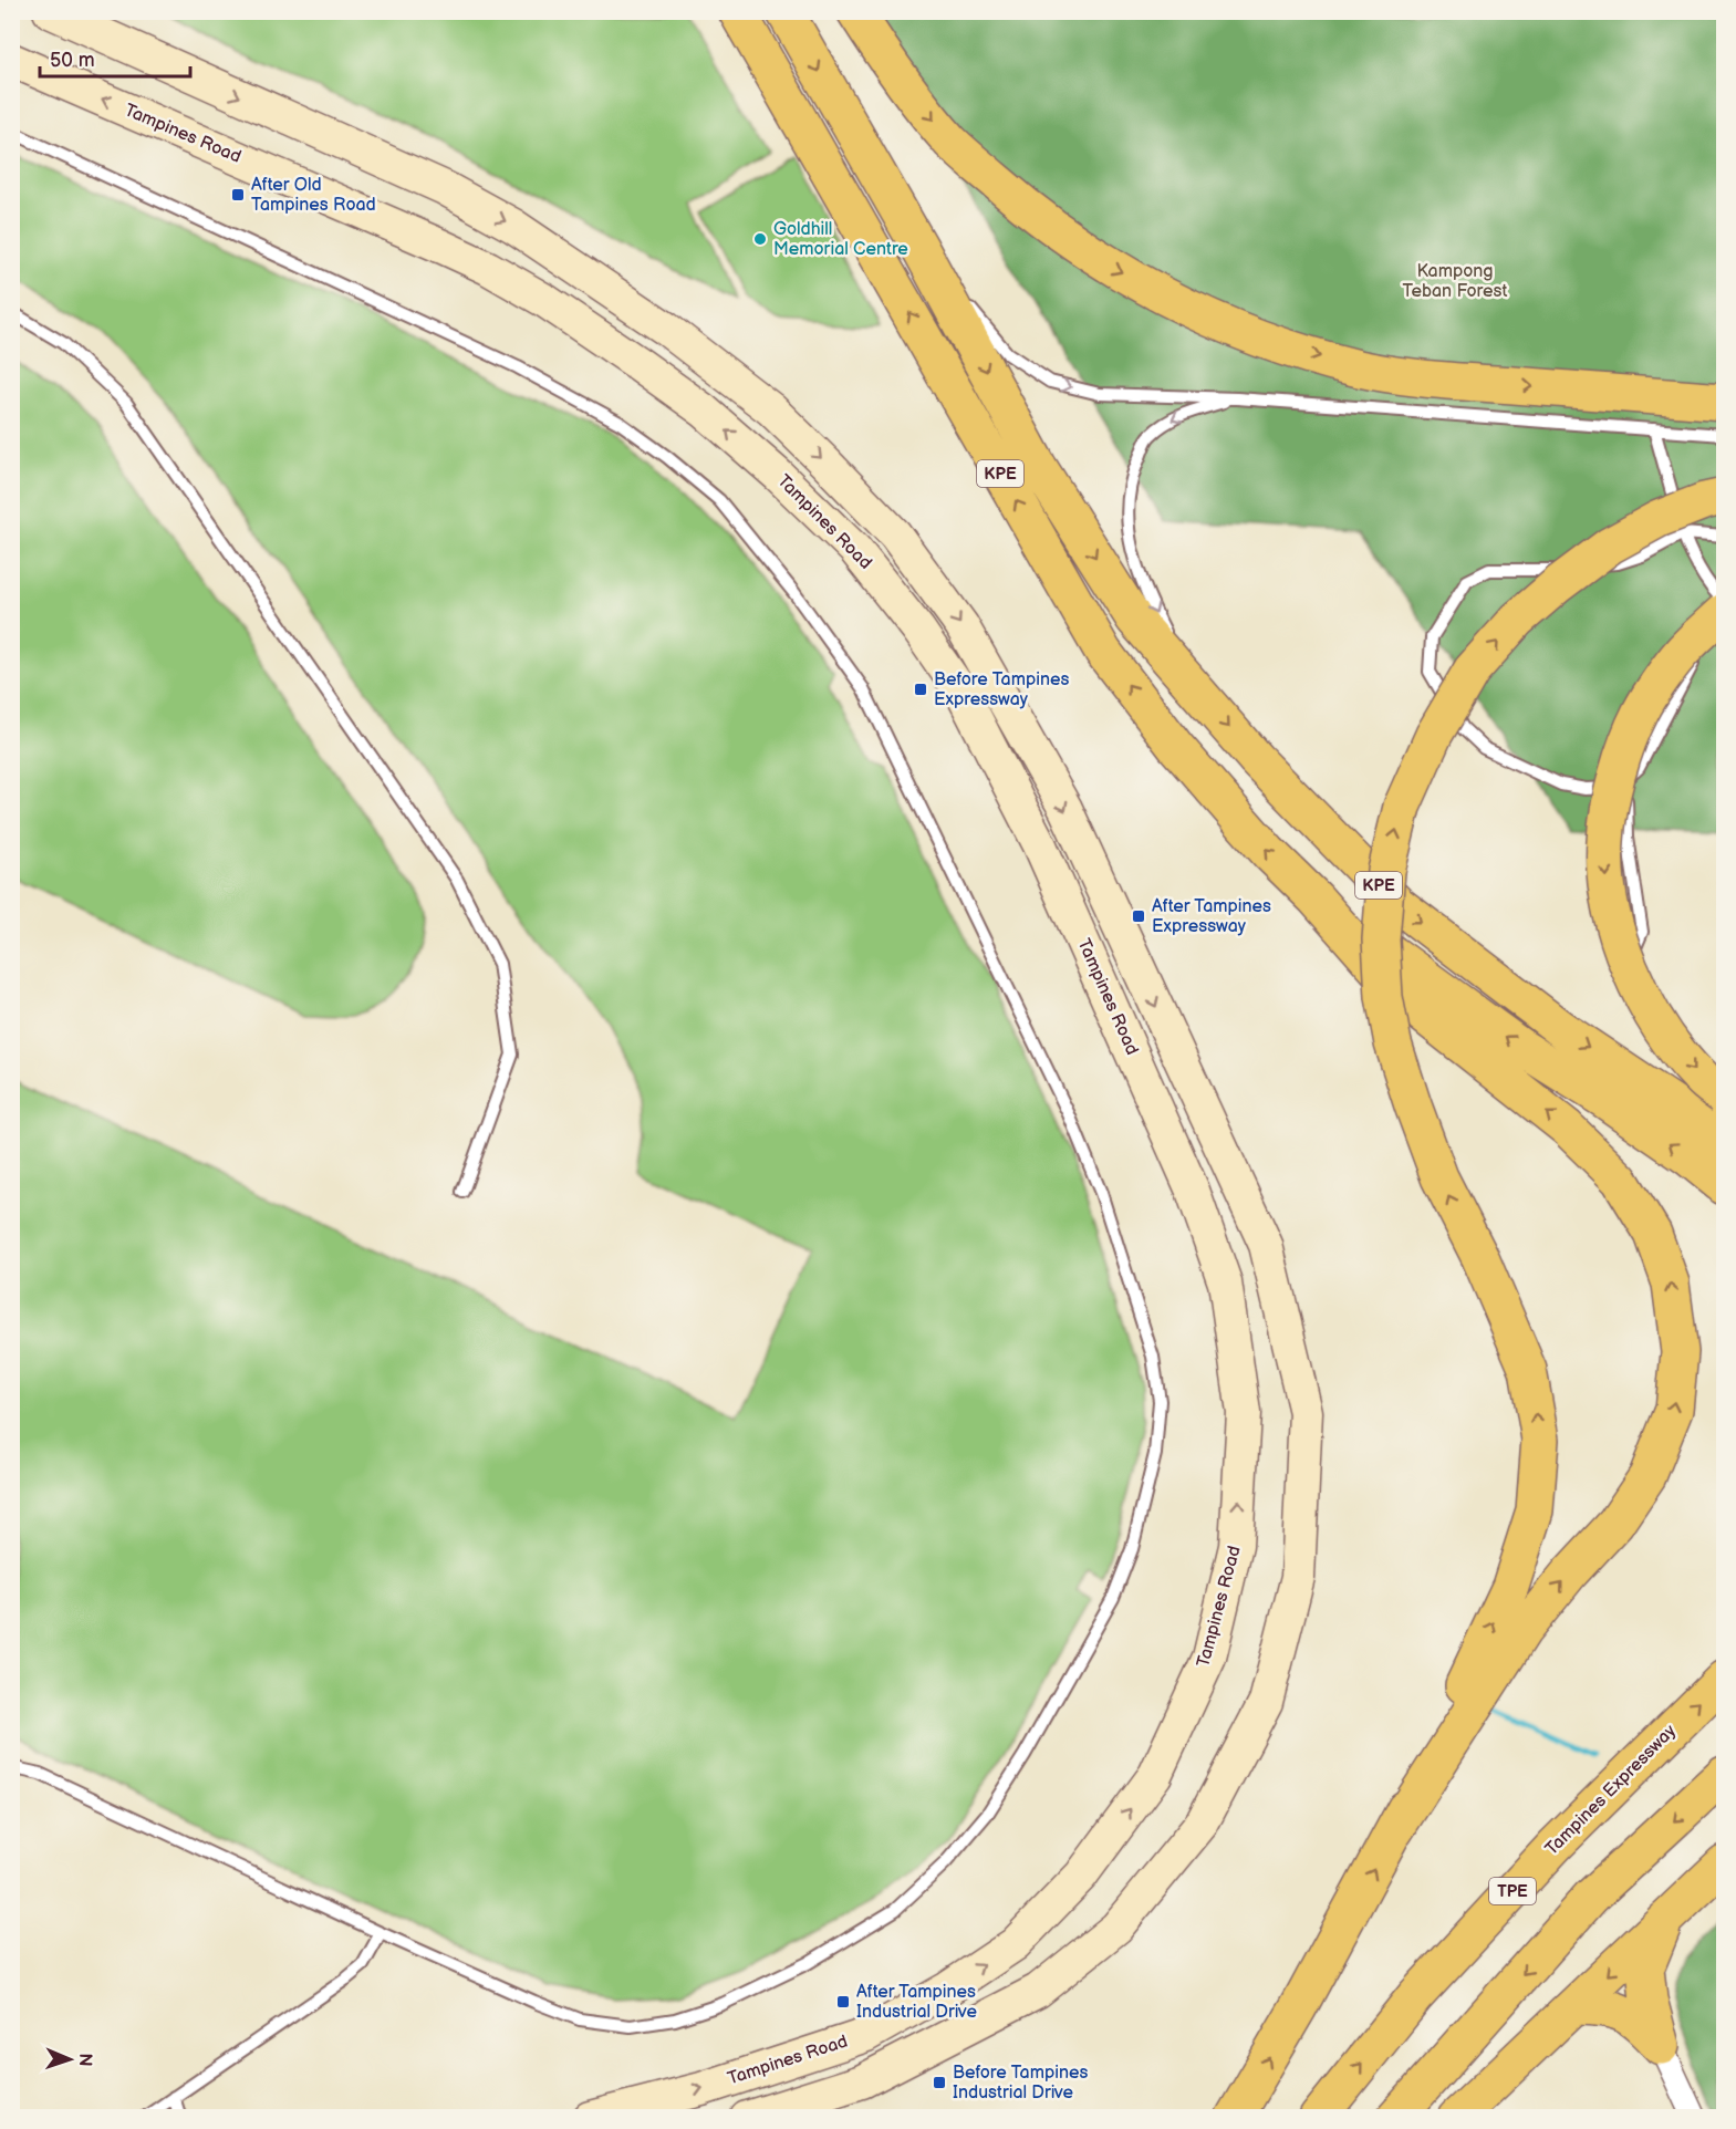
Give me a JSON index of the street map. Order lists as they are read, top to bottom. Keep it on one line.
{"streets":{"highway":["KPE","Tampines Expressway","TPE"],"main road":["Tampines Road"]},"parks":["Kampong Teban Forest"],"places":{"transit":["After Old Tampines Road","Before Tampines Expressway","After Tampines Expressway","After Tampines Industrial Drive","Before Tampines Industrial Drive"],"other":["Goldhill Memorial Centre"]},"scale_bar":"50 m","north":"right"}
